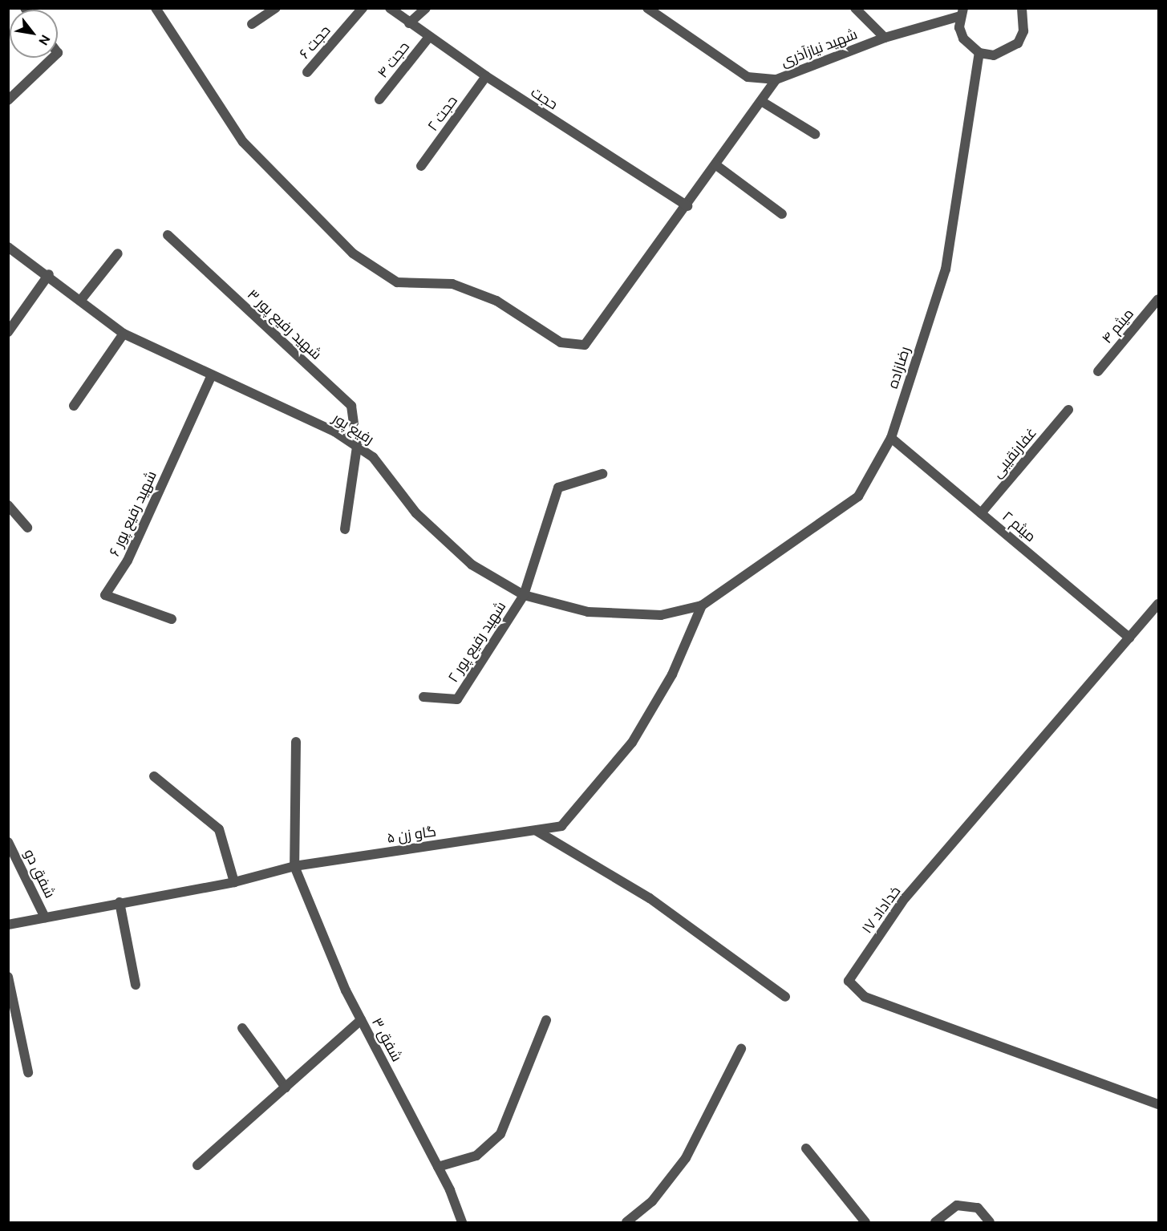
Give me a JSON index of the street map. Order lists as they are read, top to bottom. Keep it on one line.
{"streets":{"street":["حجت ۶","شهید نیازآذری","حجت ۴","حجت","حجت ۲","شهید رفیع پور ۳","میثم ۴","رضازاده","رفیع پور","غفارنقیبی","شهید رفیع پور ۶","میثم ۲","شهید رفیع پور ۲","گاو زن ۵","شفق دو","خداداد ۱۷","شفق ۳"]},"crossings":[["حجت ۴","حجت"],["حجت","حجت ۲"],["شهید رفیع پور ۳","رفیع پور"],["رضازاده","رفیع پور"],["رضازاده","میثم ۲"],["رضازاده","گاو زن ۵"],["رفیع پور","شهید رفیع پور ۶"],["رفیع پور","شهید رفیع پور ۲"],["رفیع پور","گاو زن ۵"],["غفارنقیبی","میثم ۲"],["میثم ۲","خداداد ۱۷"],["گاو زن ۵","شفق دو"],["گاو زن ۵","شفق ۳"]],"north":"bottom right"}
